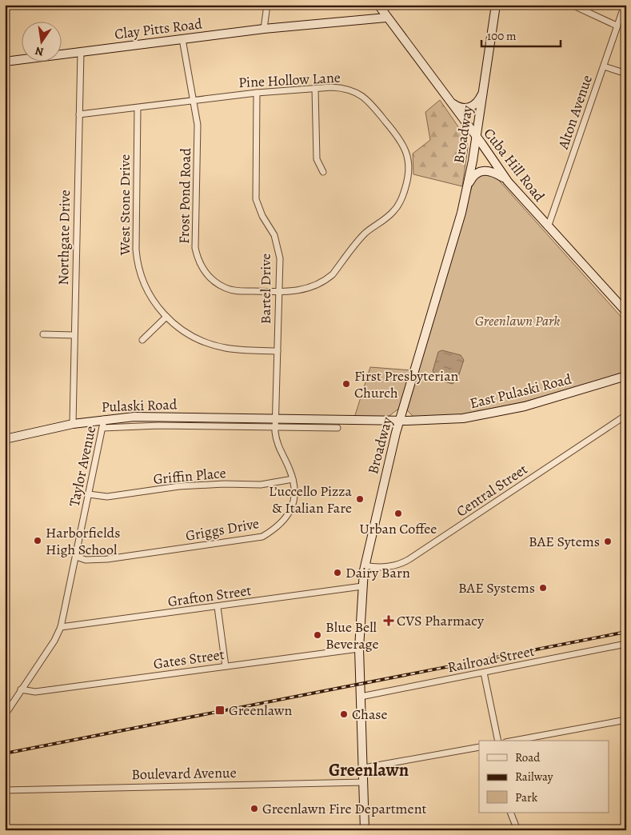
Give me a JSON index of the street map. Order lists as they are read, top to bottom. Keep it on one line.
{"streets":{"main road":["Clay Pitts Road","Broadway","Cuba Hill Road","East Pulaski Road","Pulaski Road"],"street":["Pine Hollow Lane","Alton Avenue","Frost Pond Road","West Stone Drive","Northgate Drive","Bartel Drive","Taylor Avenue","Griffin Place","Central Street","Griggs Drive","Grafton Street","Gates Street","Railroad Street","Boulevard Avenue"]},"crossings":[["Clay Pitts Road","Cuba Hill Road"],["Clay Pitts Road","Frost Pond Road"],["Clay Pitts Road","Northgate Drive"],["Pine Hollow Lane","Frost Pond Road"],["Pine Hollow Lane","West Stone Drive"],["Pine Hollow Lane","Northgate Drive"],["Pine Hollow Lane","Bartel Drive"],["Alton Avenue","Cuba Hill Road"],["Broadway","Cuba Hill Road"],["Broadway","East Pulaski Road"],["Broadway","Central Street"],["Broadway","Grafton Street"],["Broadway","Gates Street"],["Broadway","Railroad Street"],["Broadway","Boulevard Avenue"],["Frost Pond Road","Bartel Drive"],["West Stone Drive","Bartel Drive"],["Northgate Drive","Pulaski Road"],["Bartel Drive","East Pulaski Road"],["Bartel Drive","Pulaski Road"],["Bartel Drive","Griggs Drive"],["East Pulaski Road","Pulaski Road"],["East Pulaski Road","Griggs Drive"],["Pulaski Road","Taylor Avenue"],["Pulaski Road","Griggs Drive"],["Taylor Avenue","Griffin Place"],["Taylor Avenue","Griggs Drive"],["Taylor Avenue","Grafton Street"],["Taylor Avenue","Gates Street"],["Griffin Place","Griggs Drive"]],"districts":["Greenlawn"],"parks":["Greenlawn Park"],"places":{"other":["First Presbyterian Church","L’uccello Pizza & Italian Fare","Urban Coffee","Harborfields High School","BAE Sytems","Dairy Barn","BAE Systems","Blue Bell Beverage","Chase","Greenlawn Fire Department"],"health":["CVS Pharmacy"],"transit":["Greenlawn"]},"legend":["Road","Railway","Park"],"scale_bar":"100 m","north":"bottom"}
